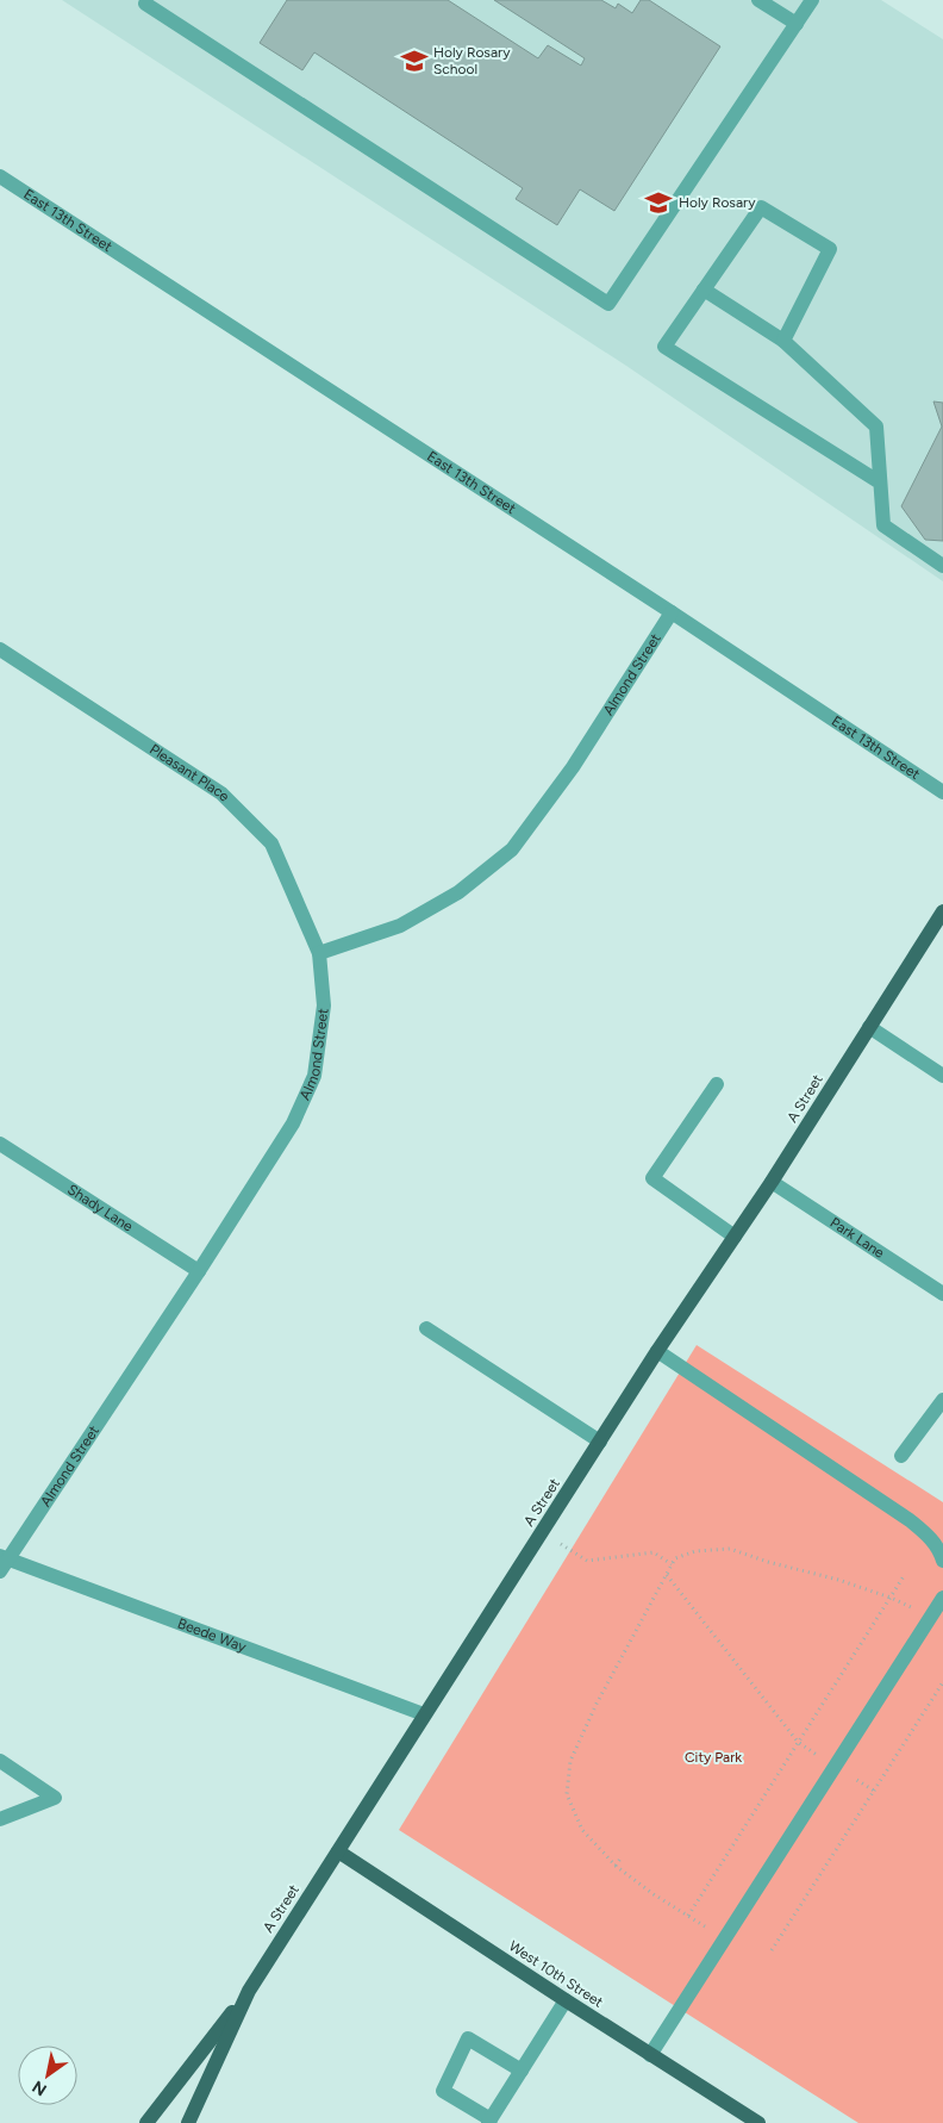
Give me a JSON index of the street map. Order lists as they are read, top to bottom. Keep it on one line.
{"streets":{"main road":["A Street","West 10th Street"],"street":["East 13th Street","Almond Street","Pleasant Place","Shady Lane","Park Lane","Beede Way"]},"crossings":[["East 13th Street","Almond Street"],["Almond Street","Pleasant Place"],["Almond Street","Shady Lane"],["Almond Street","Beede Way"],["A Street","Park Lane"],["A Street","Beede Way"],["A Street","West 10th Street"]],"parks":["City Park"],"places":{"school or university":["Holy Rosary School","Holy Rosary"]},"north":"bottom left"}
